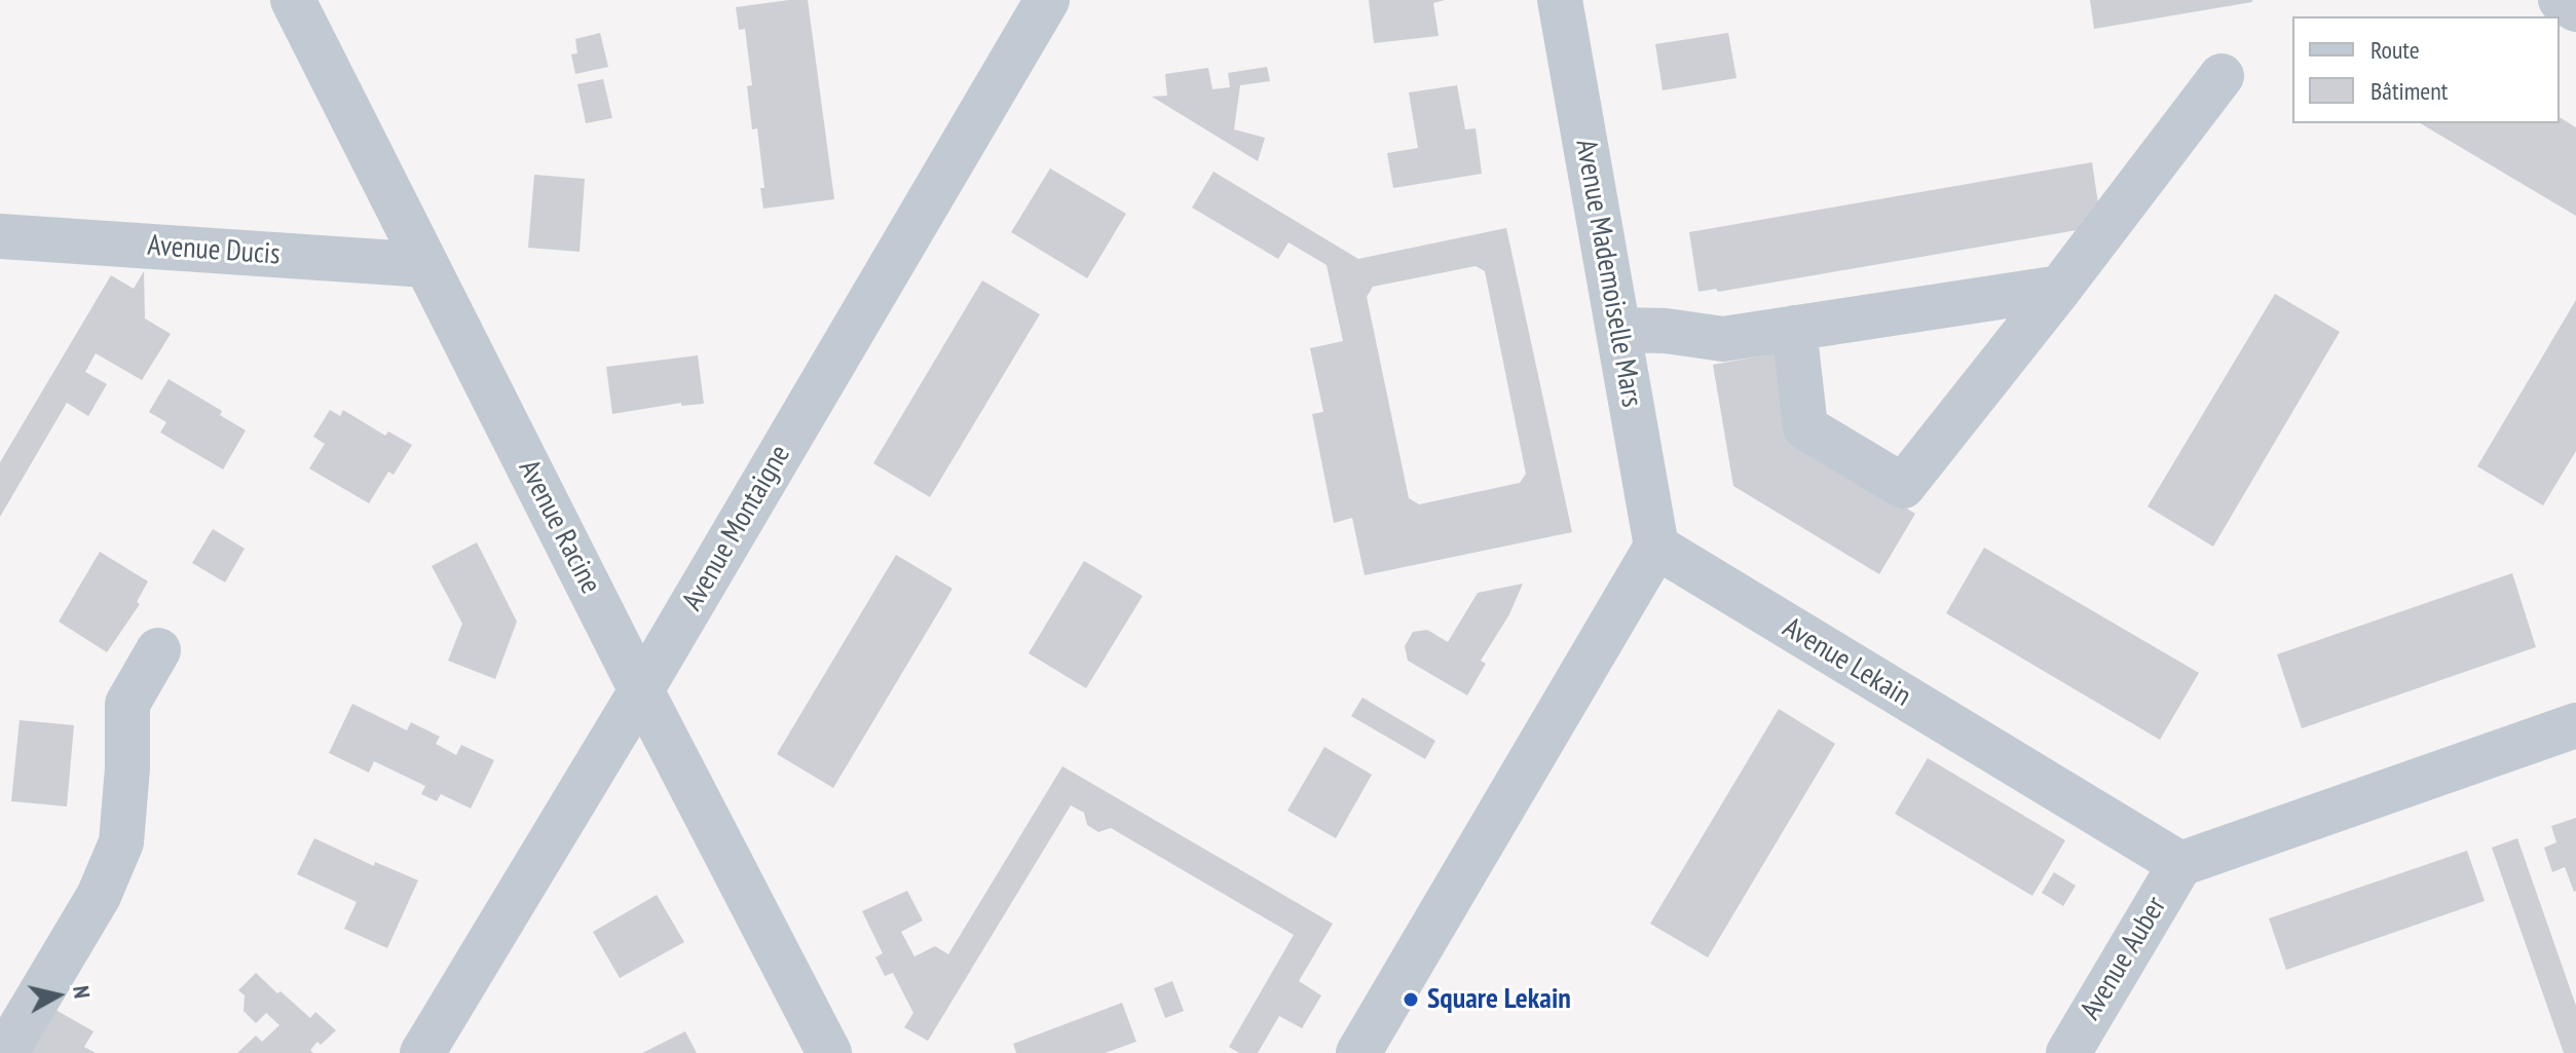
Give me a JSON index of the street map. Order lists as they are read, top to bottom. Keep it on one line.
{"streets":{"street":["Avenue Ducis","Avenue Mademoiselle Mars","Avenue Racine","Avenue Montaigne","Avenue Lekain","Avenue Auber"]},"crossings":[["Avenue Ducis","Avenue Racine"],["Avenue Mademoiselle Mars","Avenue Lekain"],["Avenue Racine","Avenue Montaigne"],["Avenue Lekain","Avenue Auber"]],"places":["Square Lekain"],"legend":["Route","Bâtiment"],"north":"right"}
